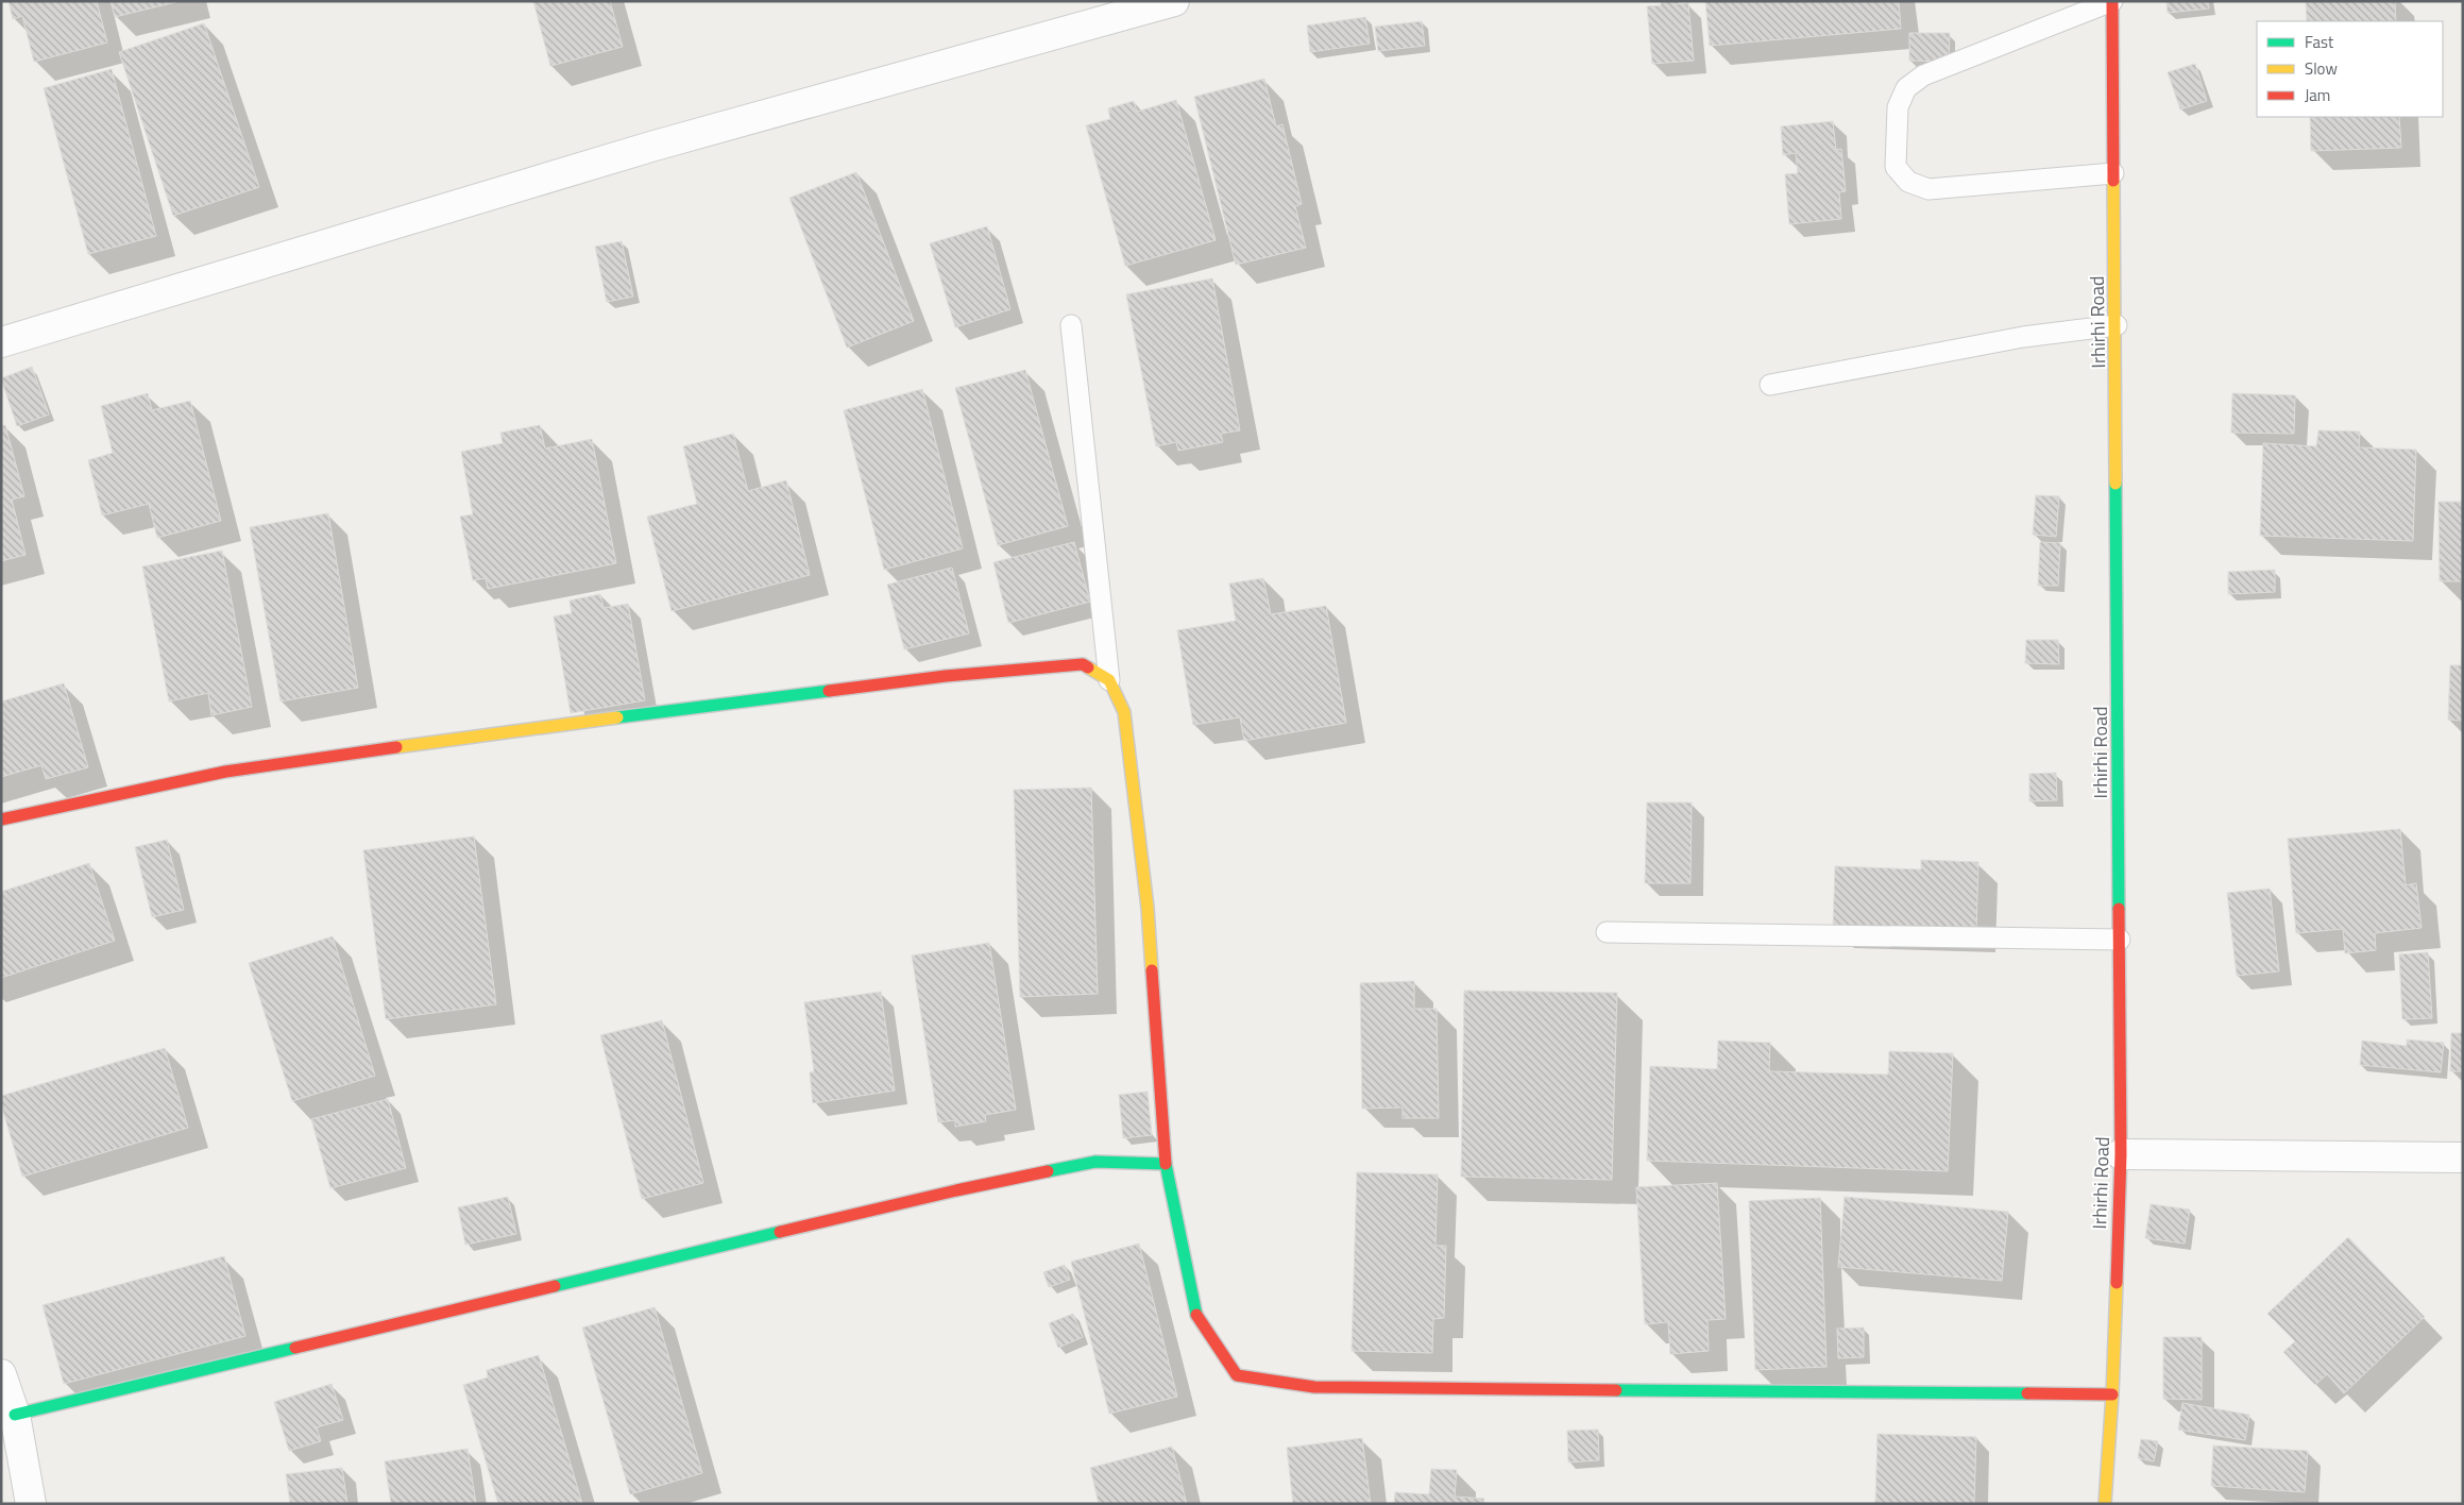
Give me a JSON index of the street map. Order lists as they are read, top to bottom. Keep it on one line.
{"streets":{"street":["Irhirhi Road"]},"legend":["Fast","Slow","Jam"]}
